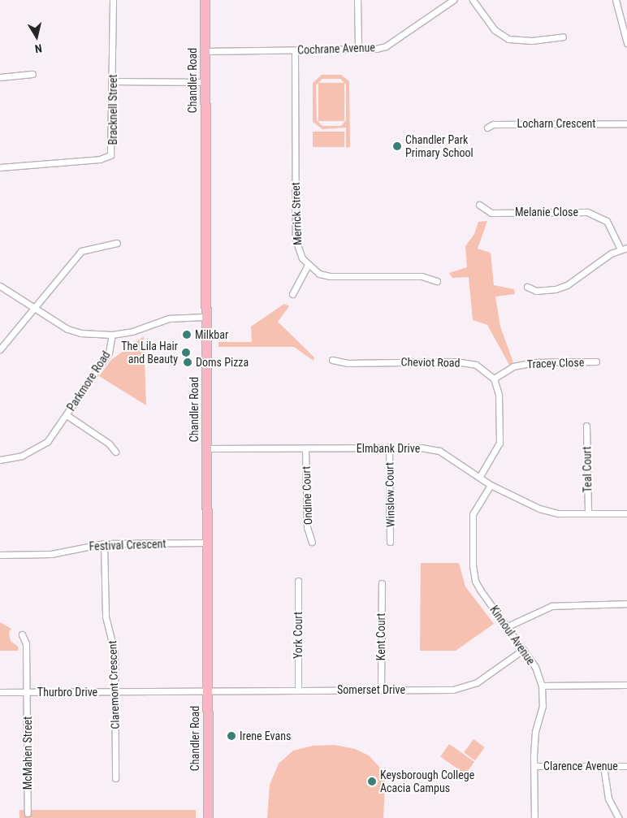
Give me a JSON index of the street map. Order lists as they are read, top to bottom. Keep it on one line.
{"streets":{"main road":["Chandler Road"],"street":["Cochrane Avenue","Bracknell Street","Locharn Crescent","Melanie Close","Merrick Street","Cheviot Road","Tracey Close","Parkmore Road","Elmbank Drive","Teal Court","Winslow Court","Ondine Court","Festival Crescent","York Court","Kinnoul Avenue","Kent Court","Claremont Crescent","Somerset Drive","Thurbro Drive","McMahen Street","Clarence Avenue"]},"crossings":[["Cochrane Avenue","Chandler Road"],["Cochrane Avenue","Merrick Street"],["Chandler Road","Elmbank Drive"],["Chandler Road","Festival Crescent"],["Chandler Road","Somerset Drive"],["Chandler Road","Thurbro Drive"],["Cheviot Road","Tracey Close"],["Elmbank Drive","Teal Court"],["Elmbank Drive","Winslow Court"],["Elmbank Drive","Ondine Court"],["Elmbank Drive","Kinnoul Avenue"],["Festival Crescent","Claremont Crescent"],["York Court","Somerset Drive"],["Kinnoul Avenue","Somerset Drive"],["Kinnoul Avenue","Clarence Avenue"],["Kent Court","Somerset Drive"],["Claremont Crescent","Thurbro Drive"],["Somerset Drive","Thurbro Drive"],["Thurbro Drive","McMahen Street"]],"places":["Chandler Park Primary School","Milkbar","The Lila Hair and Beauty","Doms Pizza","Irene Evans","Keysborough College Acacia Campus"],"north":"bottom"}
